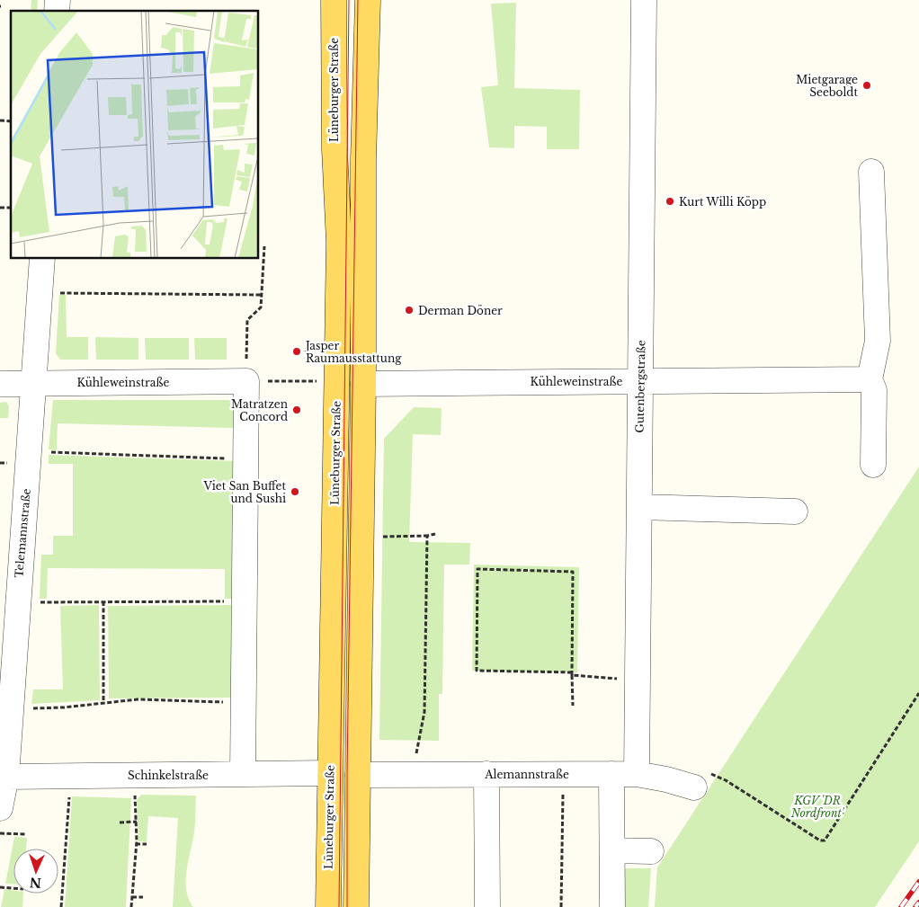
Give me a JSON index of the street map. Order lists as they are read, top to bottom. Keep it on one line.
{"streets":{"main road":["Lüneburger Straße"],"street":["Kühleweinstraße","Gutenbergstraße","Telemannstraße","Alemannstraße","Schinkelstraße"]},"crossings":[["Lüneburger Straße","Schinkelstraße"],["Kühleweinstraße","Gutenbergstraße"],["Kühleweinstraße","Telemannstraße"],["Gutenbergstraße","Alemannstraße"],["Telemannstraße","Schinkelstraße"]],"parks":["KGV 'DR Nordfront'"],"places":["Mietgarage Seeboldt","Kurt Willi Köpp","Derman Döner","Jasper Raumausstattung","Matratzen Concord","Viet San Buffet und Sushi"],"north":"bottom"}
